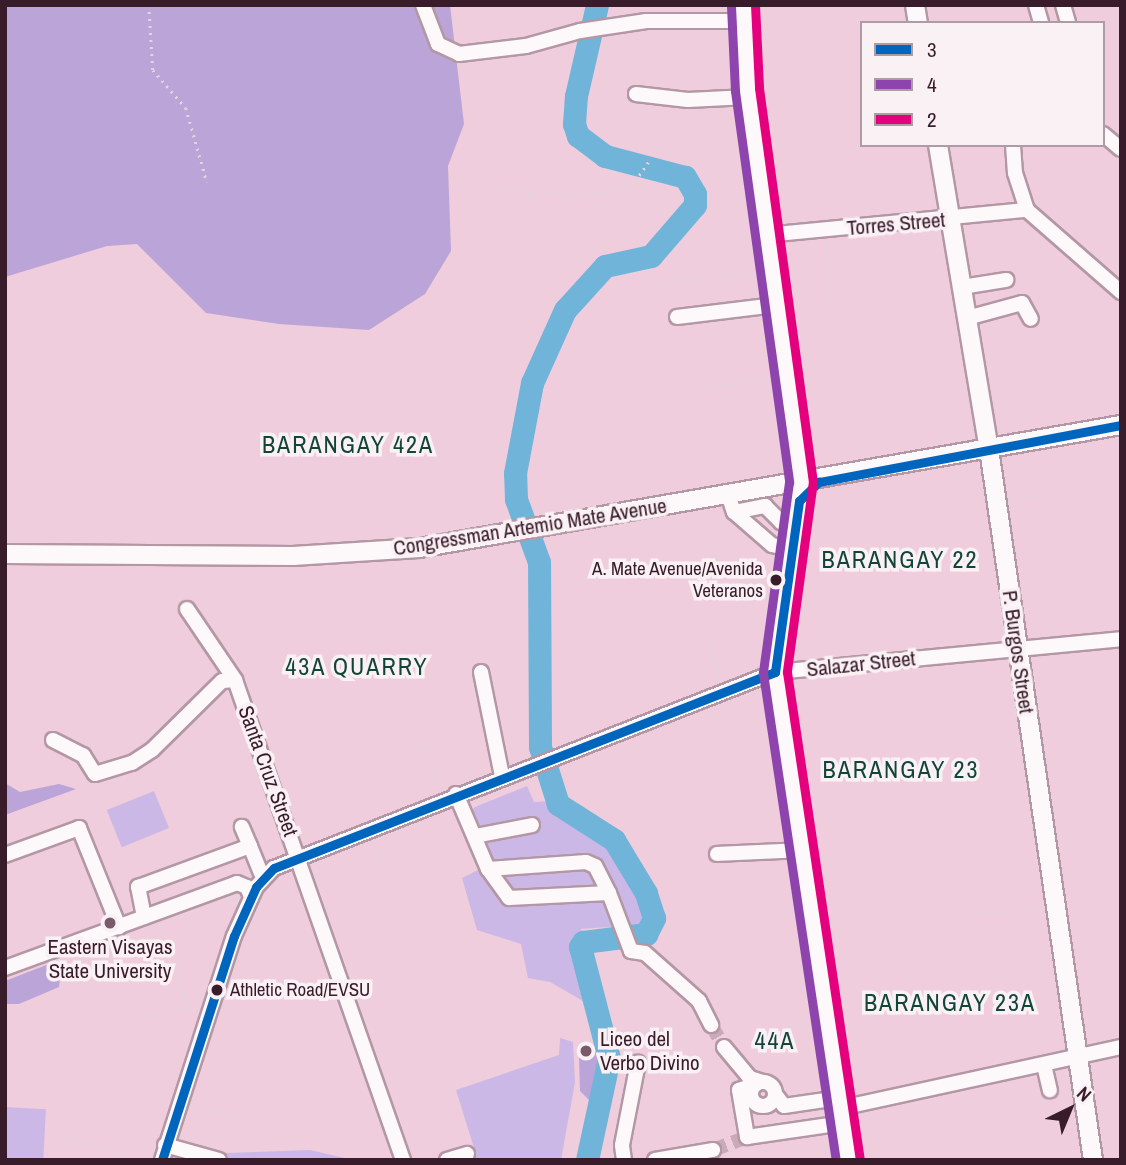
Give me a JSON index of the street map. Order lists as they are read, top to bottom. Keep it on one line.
{"streets":{"main road":["Congressman Artemio Mate Avenue","P. Burgos Street"],"street":["Torres Street","Salazar Street","Santa Cruz Street"]},"crossings":[["Torres Street","P. Burgos Street"],["Congressman Artemio Mate Avenue","P. Burgos Street"],["P. Burgos Street","Salazar Street"],["Salazar Street","Santa Cruz Street"]],"districts":["BARANGAY 42A","BARANGAY 22","43A QUARRY","BARANGAY 23","BARANGAY 23A","44A"],"places":["A. Mate Avenue/Avenida Veteranos","Eastern Visayas State University","Athletic Road/EVSU","Liceo del Verbo Divino"],"lines":["transit line 2","transit line 4","transit line 3"],"legend":["3","4","2"],"north":"top right"}
